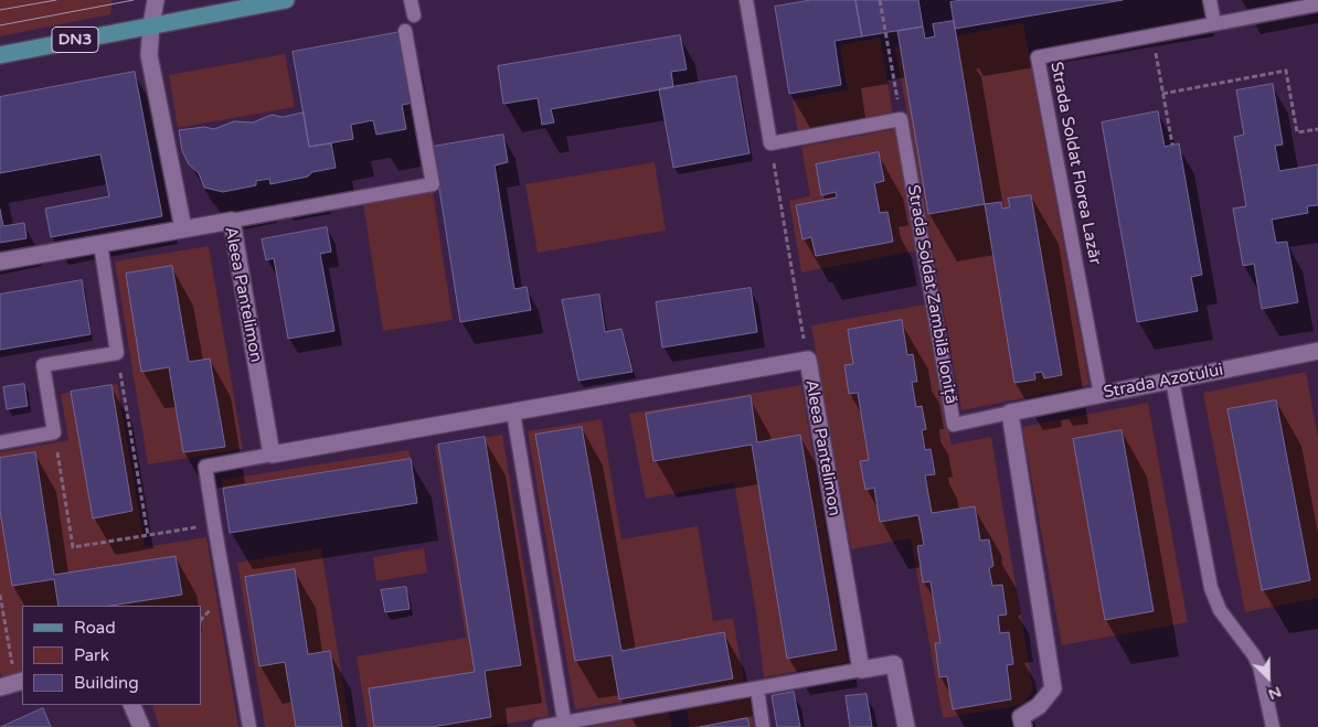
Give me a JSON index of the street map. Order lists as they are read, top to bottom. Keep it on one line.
{"streets":{"main road":["DN3"],"street":["Aleea Pantelimon","Strada Azotului"],"lane":["Strada Soldat Florea Lazăr","Strada Soldat Zambilă Ioniță"]},"crossings":[["Strada Soldat Florea Lazăr","Strada Azotului"],["Strada Soldat Zambilă Ioniță","Strada Azotului"]],"legend":["Road","Park","Building"],"north":"bottom right"}
